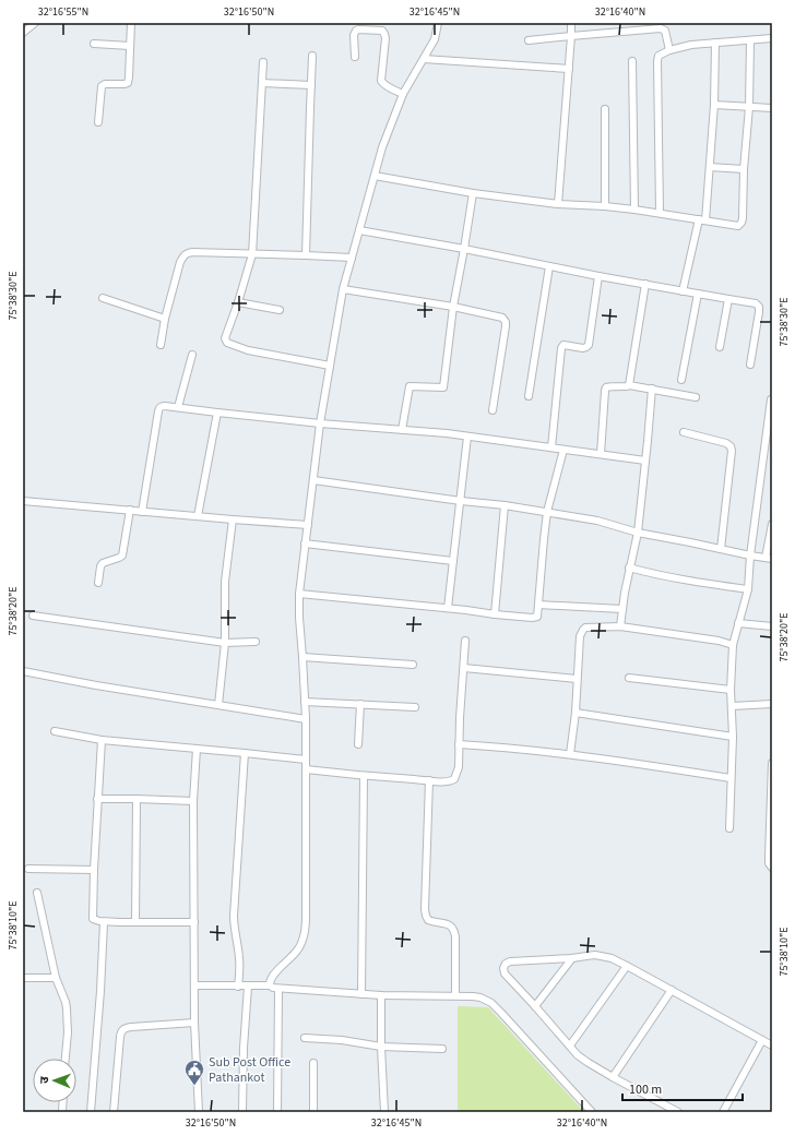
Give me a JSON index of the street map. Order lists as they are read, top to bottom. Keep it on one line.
{"places":{"public building":["Sub Post Office Pathankot"]},"scale_bar":"100 m","north":"left","coordinates":["32°16'55\"N","32°16'50\"N","32°16'45\"N","32°16'40\"N","75°38'30\"E","75°38'20\"E","75°38'10\"E"]}
